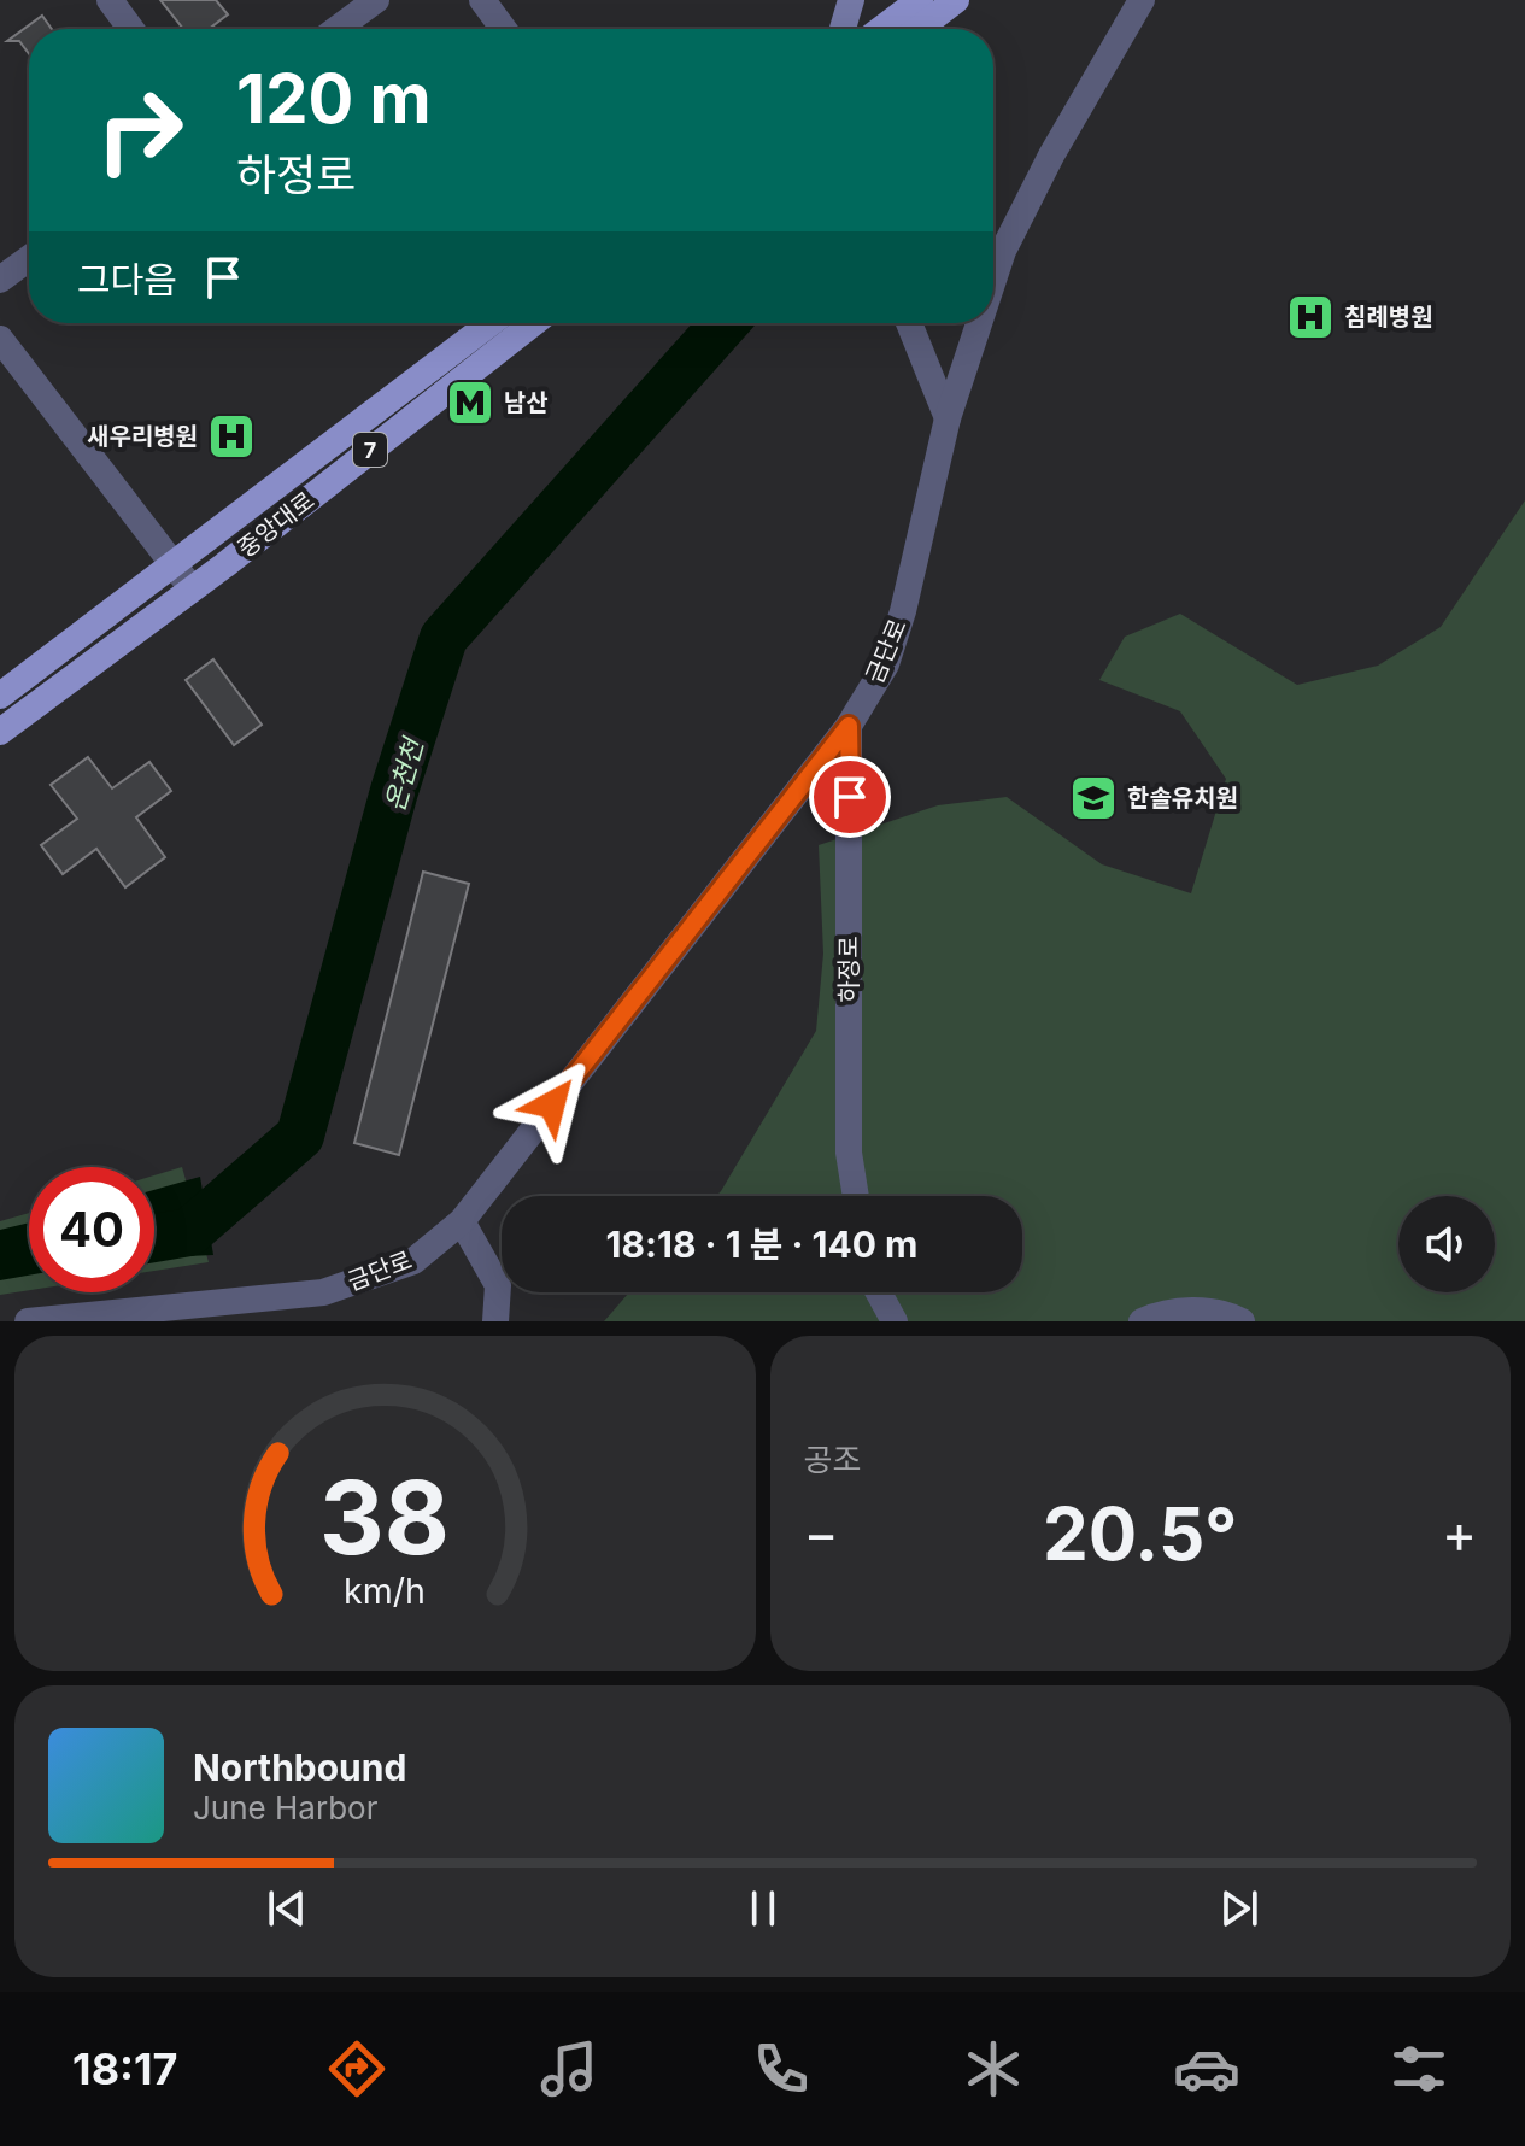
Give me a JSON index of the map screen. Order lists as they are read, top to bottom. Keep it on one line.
{"streets":{"main road":["7","중앙대로"],"street":["금단로","하정로"]},"crossings":[["금단로","하정로"]],"water":["온천천"],"places":{"hospital":["침례병원","새우리병원"],"metro station":["남산"],"school or university":["한솔유치원"]},"page":{"turn":["120 m","하정로"],"then":"그다음","limit":"40","trip":"18:18 · 1 분 · 140 m","tile":"공조","heat":["−","20.5°","+"],"song":["Northbound","June Harbor"],"tabs":"18:17","gauge":["38","km/h"]}}
